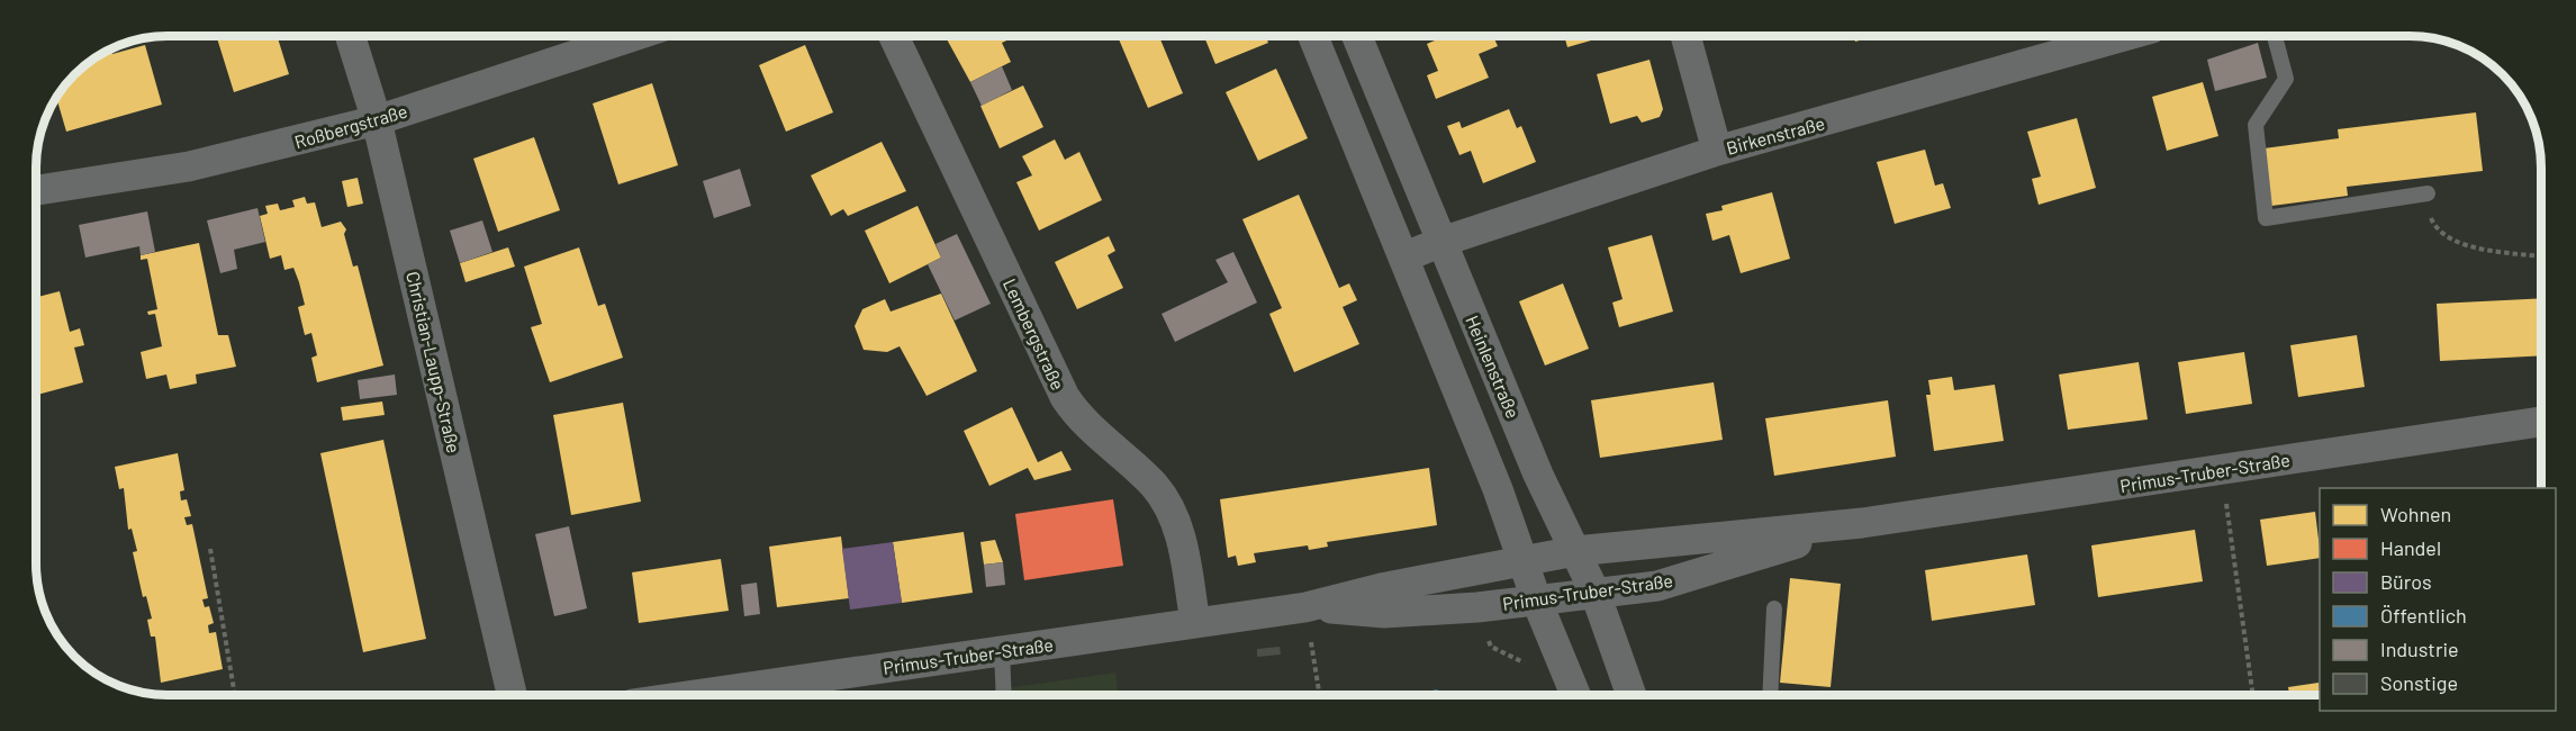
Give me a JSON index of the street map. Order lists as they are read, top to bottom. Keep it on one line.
{"streets":{"street":["Roßbergstraße","Birkenstraße","Lembergstraße","Christian-Laupp-Straße","Heinlenstraße","Primus-Truber-Straße"]},"crossings":[["Roßbergstraße","Christian-Laupp-Straße"],["Birkenstraße","Heinlenstraße"],["Lembergstraße","Primus-Truber-Straße"],["Heinlenstraße","Primus-Truber-Straße"]],"legend":["Wohnen","Handel","Büros","Öffentlich","Industrie","Sonstige"]}
